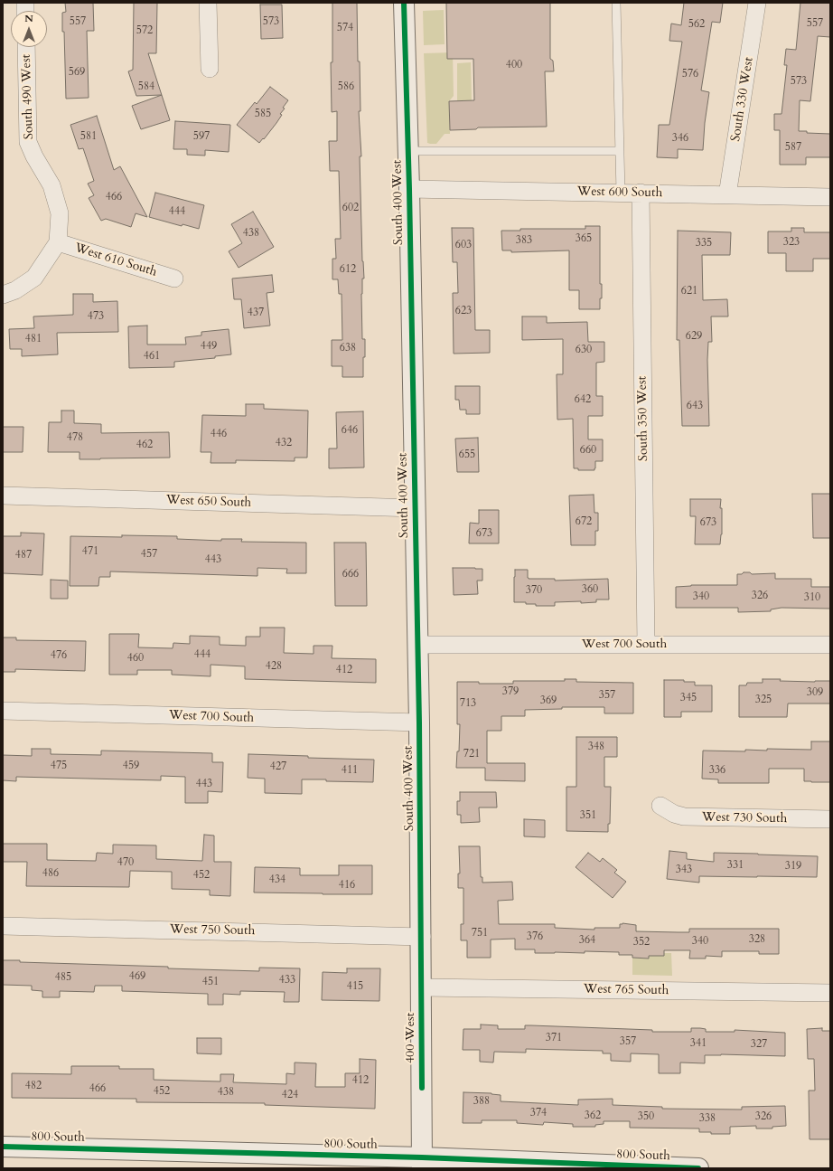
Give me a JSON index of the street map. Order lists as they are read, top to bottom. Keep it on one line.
{"streets":{"main road":["South 400 West","400 West","800 South"],"street":["South 490 West","South 330 West","West 600 South","West 610 South","South 350 West","West 650 South","West 700 South","West 730 South","West 750 South","West 765 South"]},"crossings":[["South 490 West","West 610 South"],["South 330 West","West 600 South"],["West 600 South","South 400 West"],["West 600 South","South 350 West"],["South 400 West","West 650 South"],["South 400 West","West 700 South"],["South 400 West","West 750 South"],["South 400 West","West 765 South"],["South 400 West","400 West"],["South 350 West","West 700 South"],["West 765 South","400 West"],["400 West","800 South"]],"house_numbers":["557","573","557","562","574","572","400","569","576","573","584","586","585","581","597","346","587","466","602","444","438","365","383","323","335","603","612","621","623","437","473","629","481","449","638","630","461","642","643","646","446","478","432","462","660","655","672","673","673","471","457","487","443","666","360","370","326","340","310","444","476","460","428","412","379","309","357","345","325","369","713","348","721","475","459","427","411","336","443","351","470","331","319","343","486","452","434","416","751","376","328","364","340","352","469","485","433","451","415","371","357","341","327","412","482","466","452","438","424","388","374","362","350","326","338"],"north":"top"}
